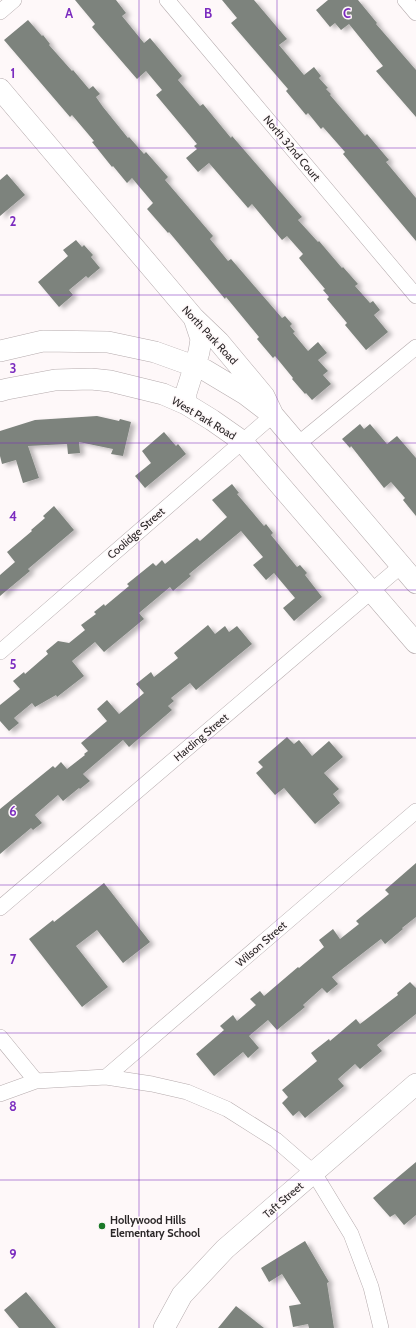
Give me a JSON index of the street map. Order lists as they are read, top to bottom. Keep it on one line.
{"streets":{"street":["North 32nd Court","North Park Road","West Park Road","Coolidge Street","Harding Street","Wilson Street","Taft Street"]},"crossings":[["North Park Road","Coolidge Street"],["North Park Road","Harding Street"],["West Park Road","Coolidge Street"]],"places":["Hollywood Hills Elementary School"],"grid":{"columns":["A","B","C"],"rows":["1","2","3","4","5","6","7","8","9"]}}
